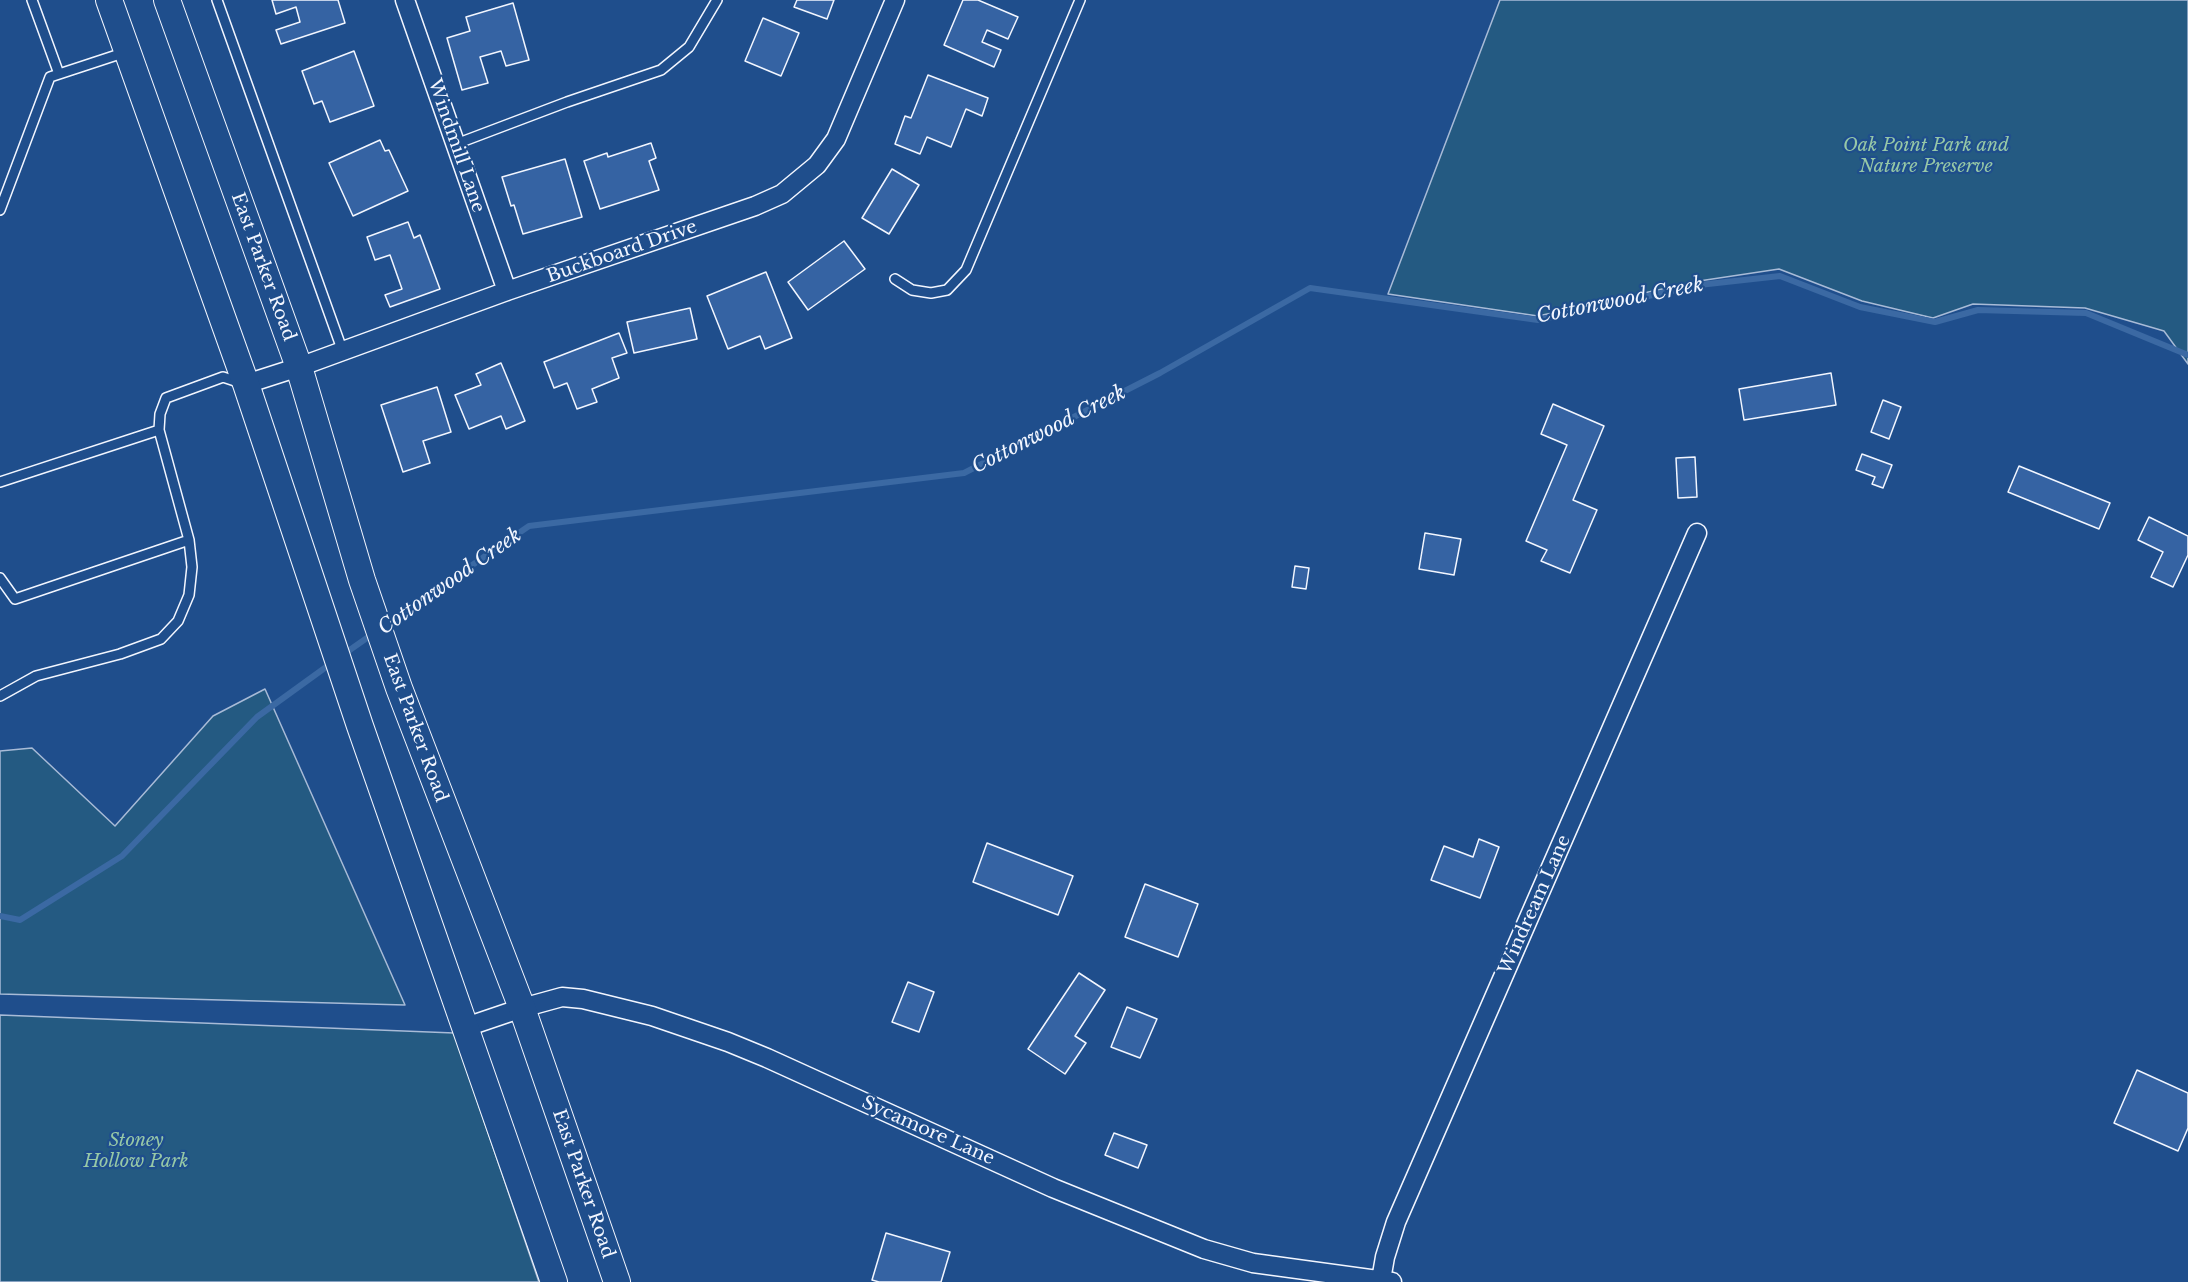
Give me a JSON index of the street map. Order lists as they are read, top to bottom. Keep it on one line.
{"streets":{"main road":["East Parker Road"],"street":["Windmill Lane","Buckboard Drive","Windream Lane","Sycamore Lane"]},"crossings":[["Windmill Lane","Buckboard Drive"],["Buckboard Drive","East Parker Road"],["East Parker Road","Sycamore Lane"],["Windream Lane","Sycamore Lane"]],"water":["Cottonwood Creek"],"parks":["Oak Point Park and Nature Preserve","Stoney Hollow Park"]}
